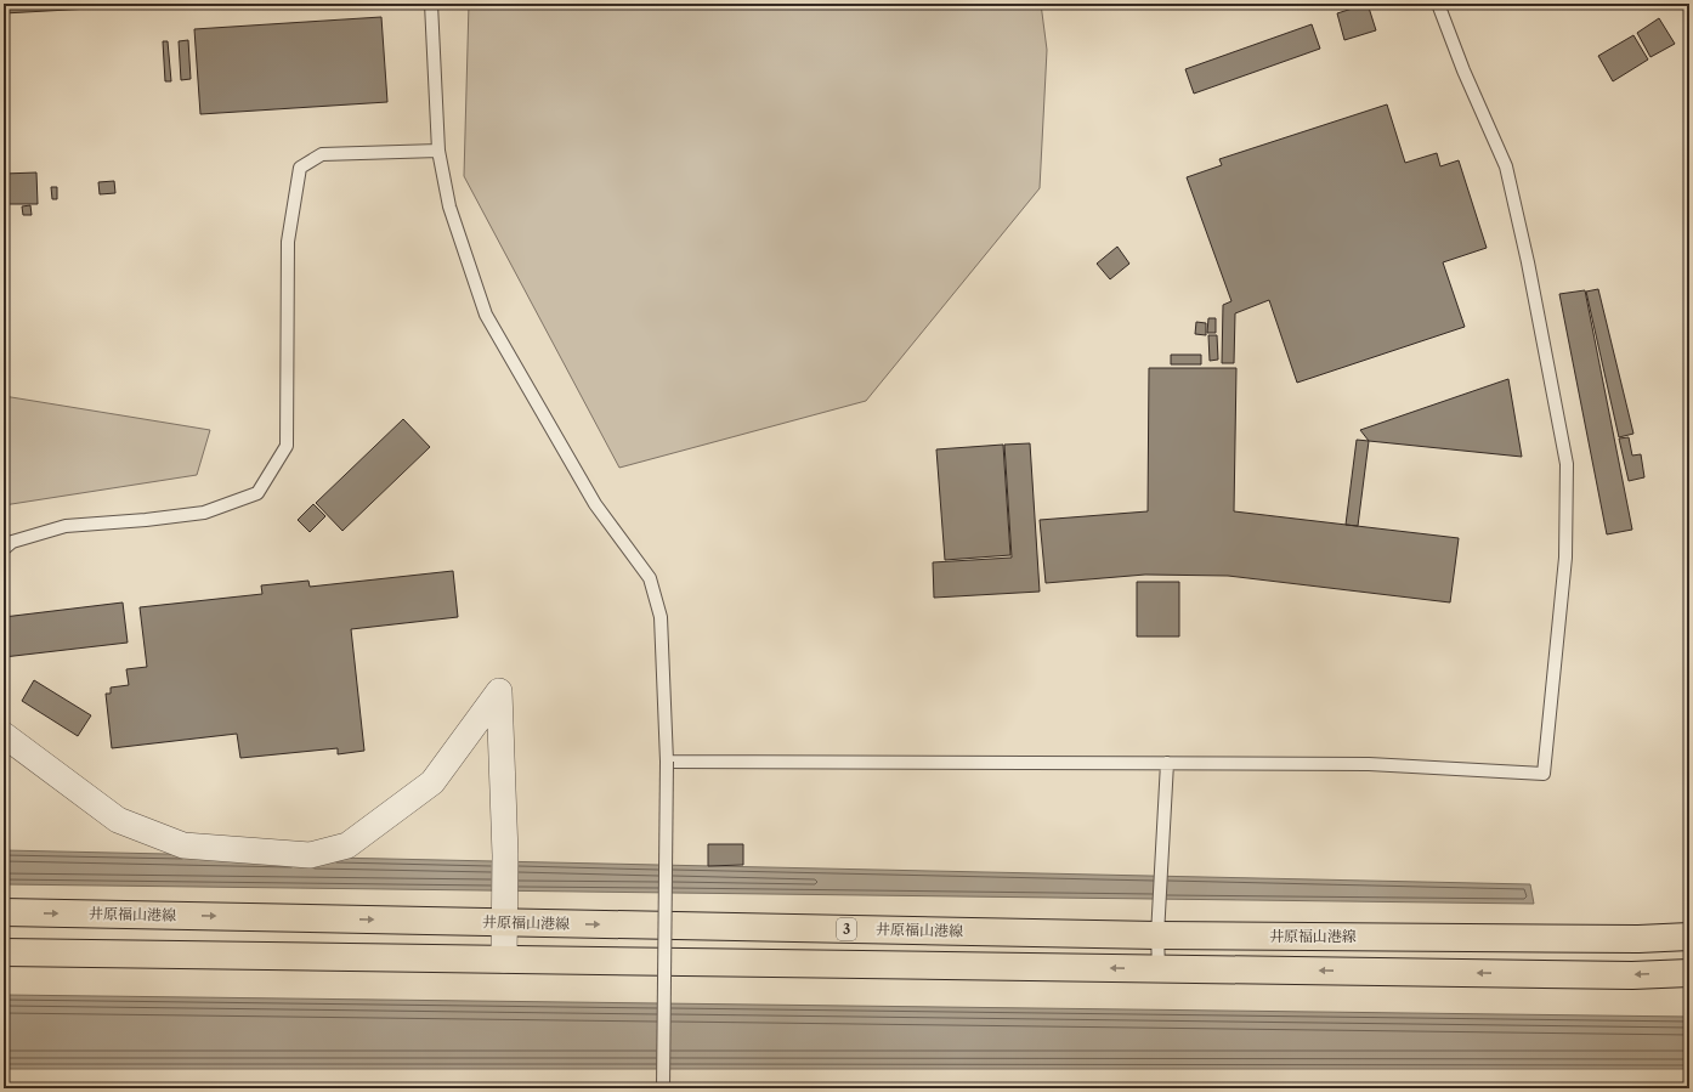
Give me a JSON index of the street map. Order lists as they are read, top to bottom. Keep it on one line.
{"streets":{"main road":["井原福山港線","3"]}}
